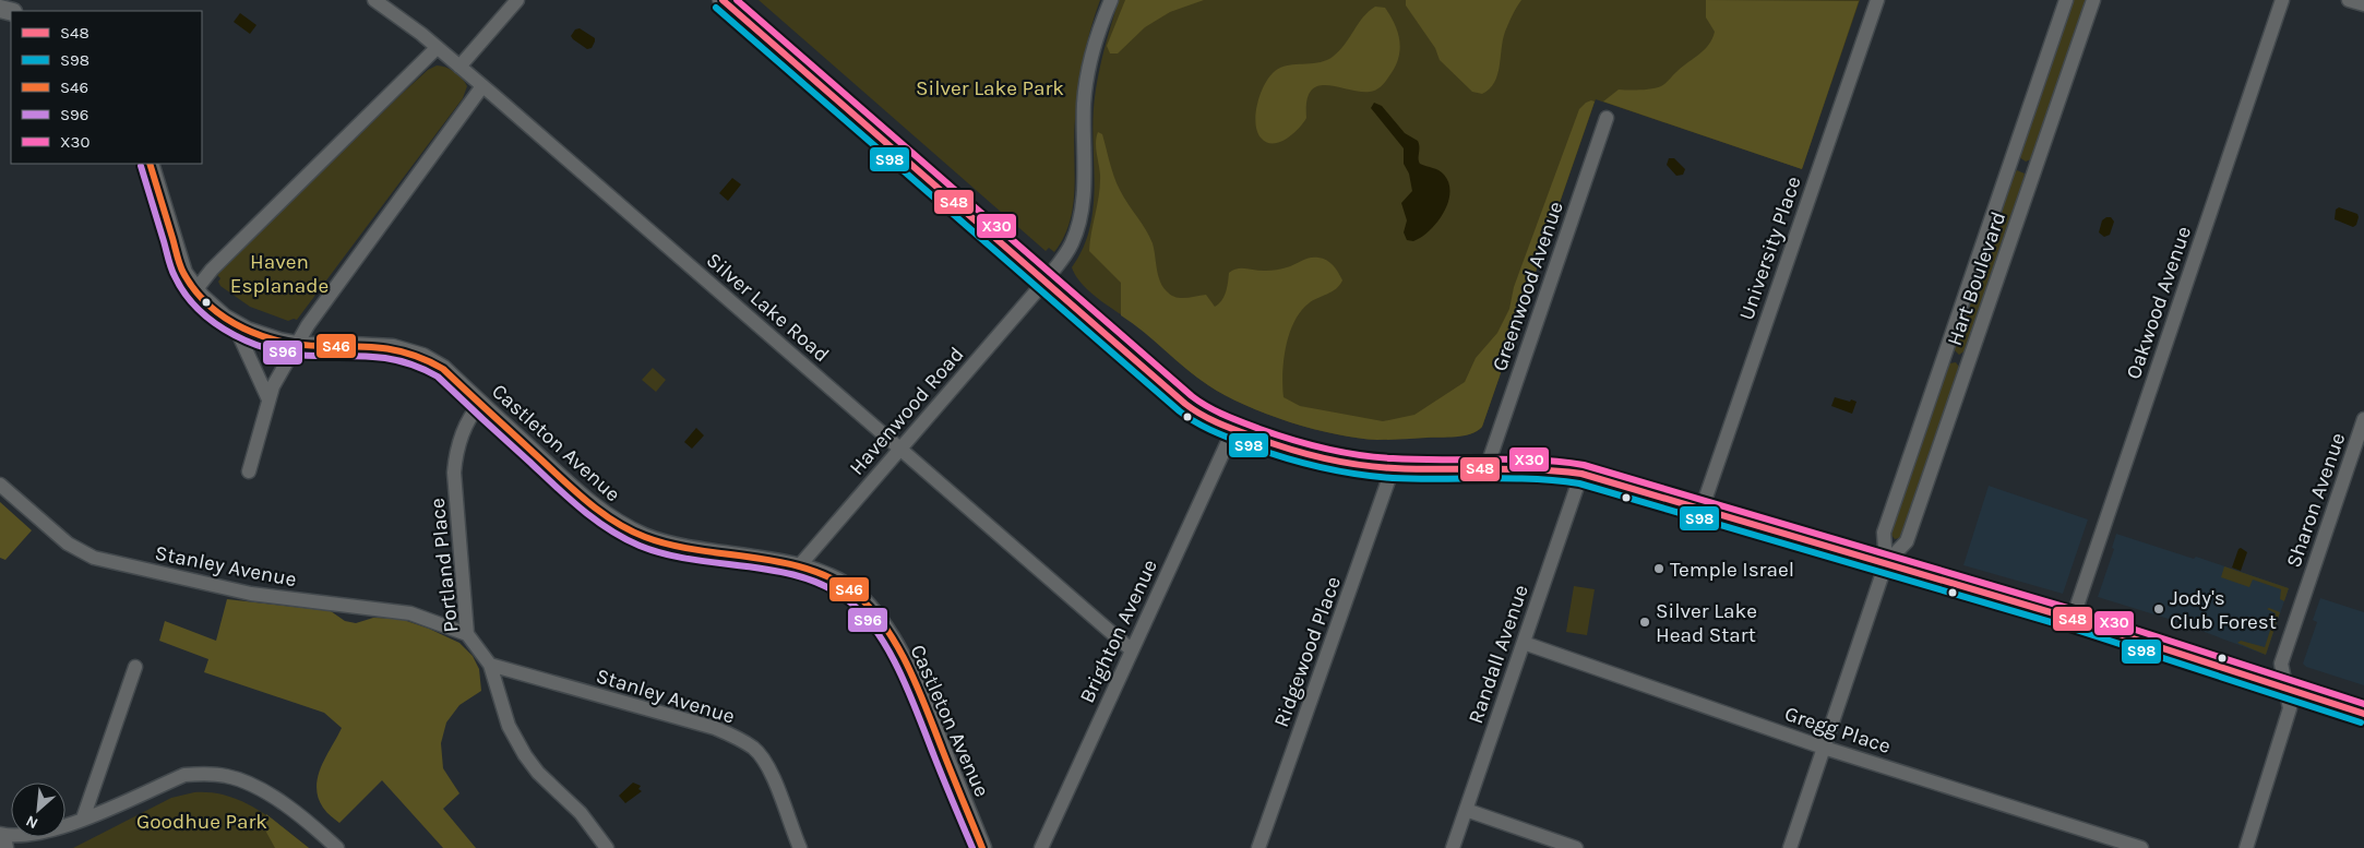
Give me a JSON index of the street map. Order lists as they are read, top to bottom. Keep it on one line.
{"streets":{"street":["University Place","Hart Boulevard","Greenwood Avenue","Oakwood Avenue","Silver Lake Road","Havenwood Road","Castleton Avenue","Sharon Avenue","Stanley Avenue","Portland Place","Brighton Avenue","Ridgewood Place","Randall Avenue","Gregg Place"]},"crossings":[["Hart Boulevard","Gregg Place"],["Silver Lake Road","Havenwood Road"],["Silver Lake Road","Brighton Avenue"],["Havenwood Road","Castleton Avenue"],["Castleton Avenue","Portland Place"],["Stanley Avenue","Portland Place"],["Randall Avenue","Gregg Place"]],"parks":["Silver Lake Park","Haven Esplanade","Goodhue Park"],"places":["Temple Israel","Jody's Club Forest","Silver Lake Head Start"],"lines":["transit line S48","transit line X30","transit line S98","transit line S46","transit line S96"],"legend":["S48","S98","S46","S96","X30"],"north":"bottom left"}
